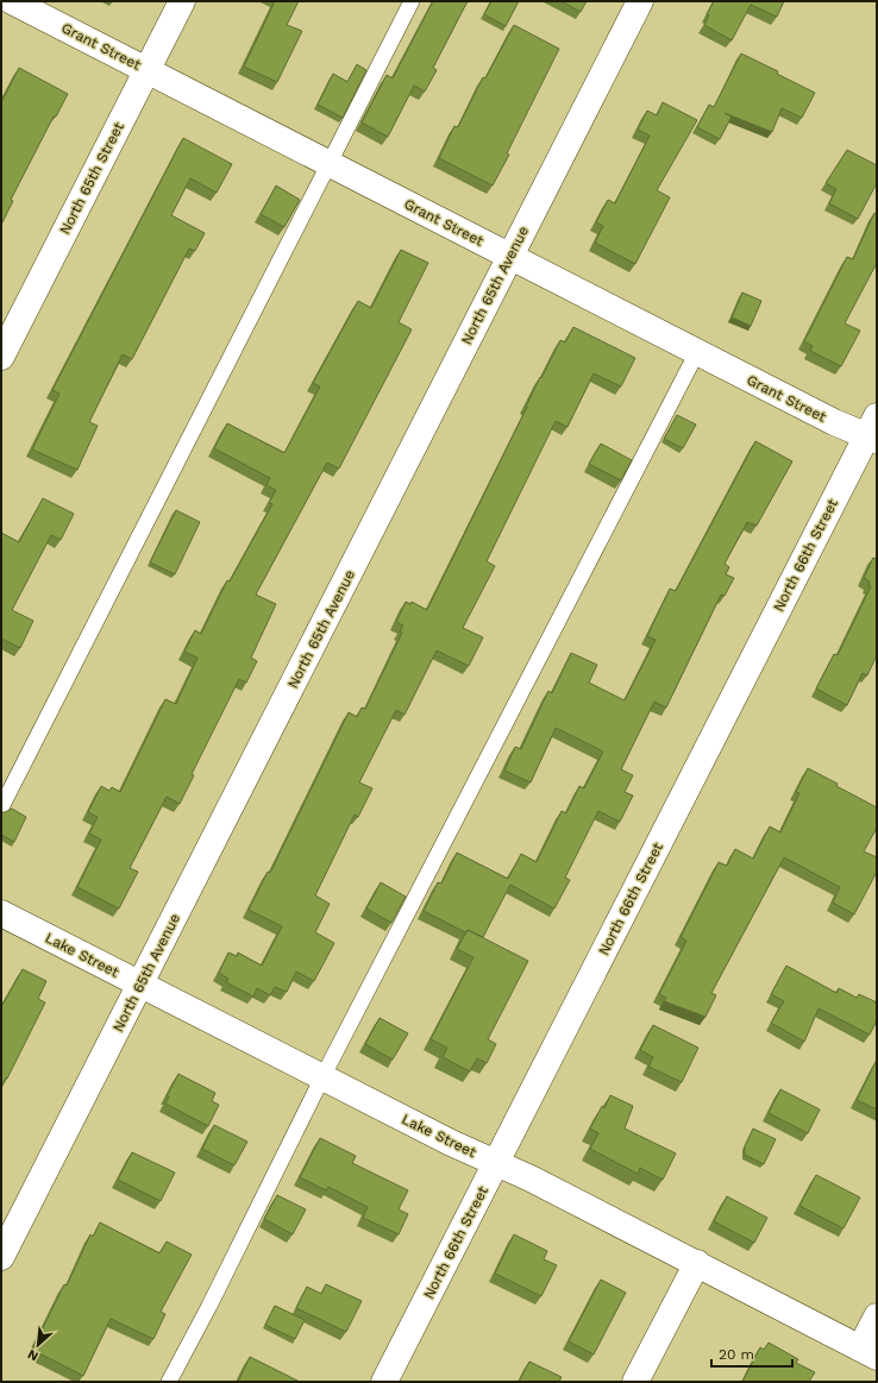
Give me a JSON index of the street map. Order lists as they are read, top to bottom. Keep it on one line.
{"streets":{"street":["Grant Street","North 65th Street","North 65th Avenue","North 66th Street","Lake Street"]},"crossings":[["Grant Street","North 65th Street"],["Grant Street","North 65th Avenue"],["Grant Street","North 66th Street"],["North 65th Avenue","Lake Street"],["North 66th Street","Lake Street"]],"scale_bar":"20 m","north":"bottom left"}
